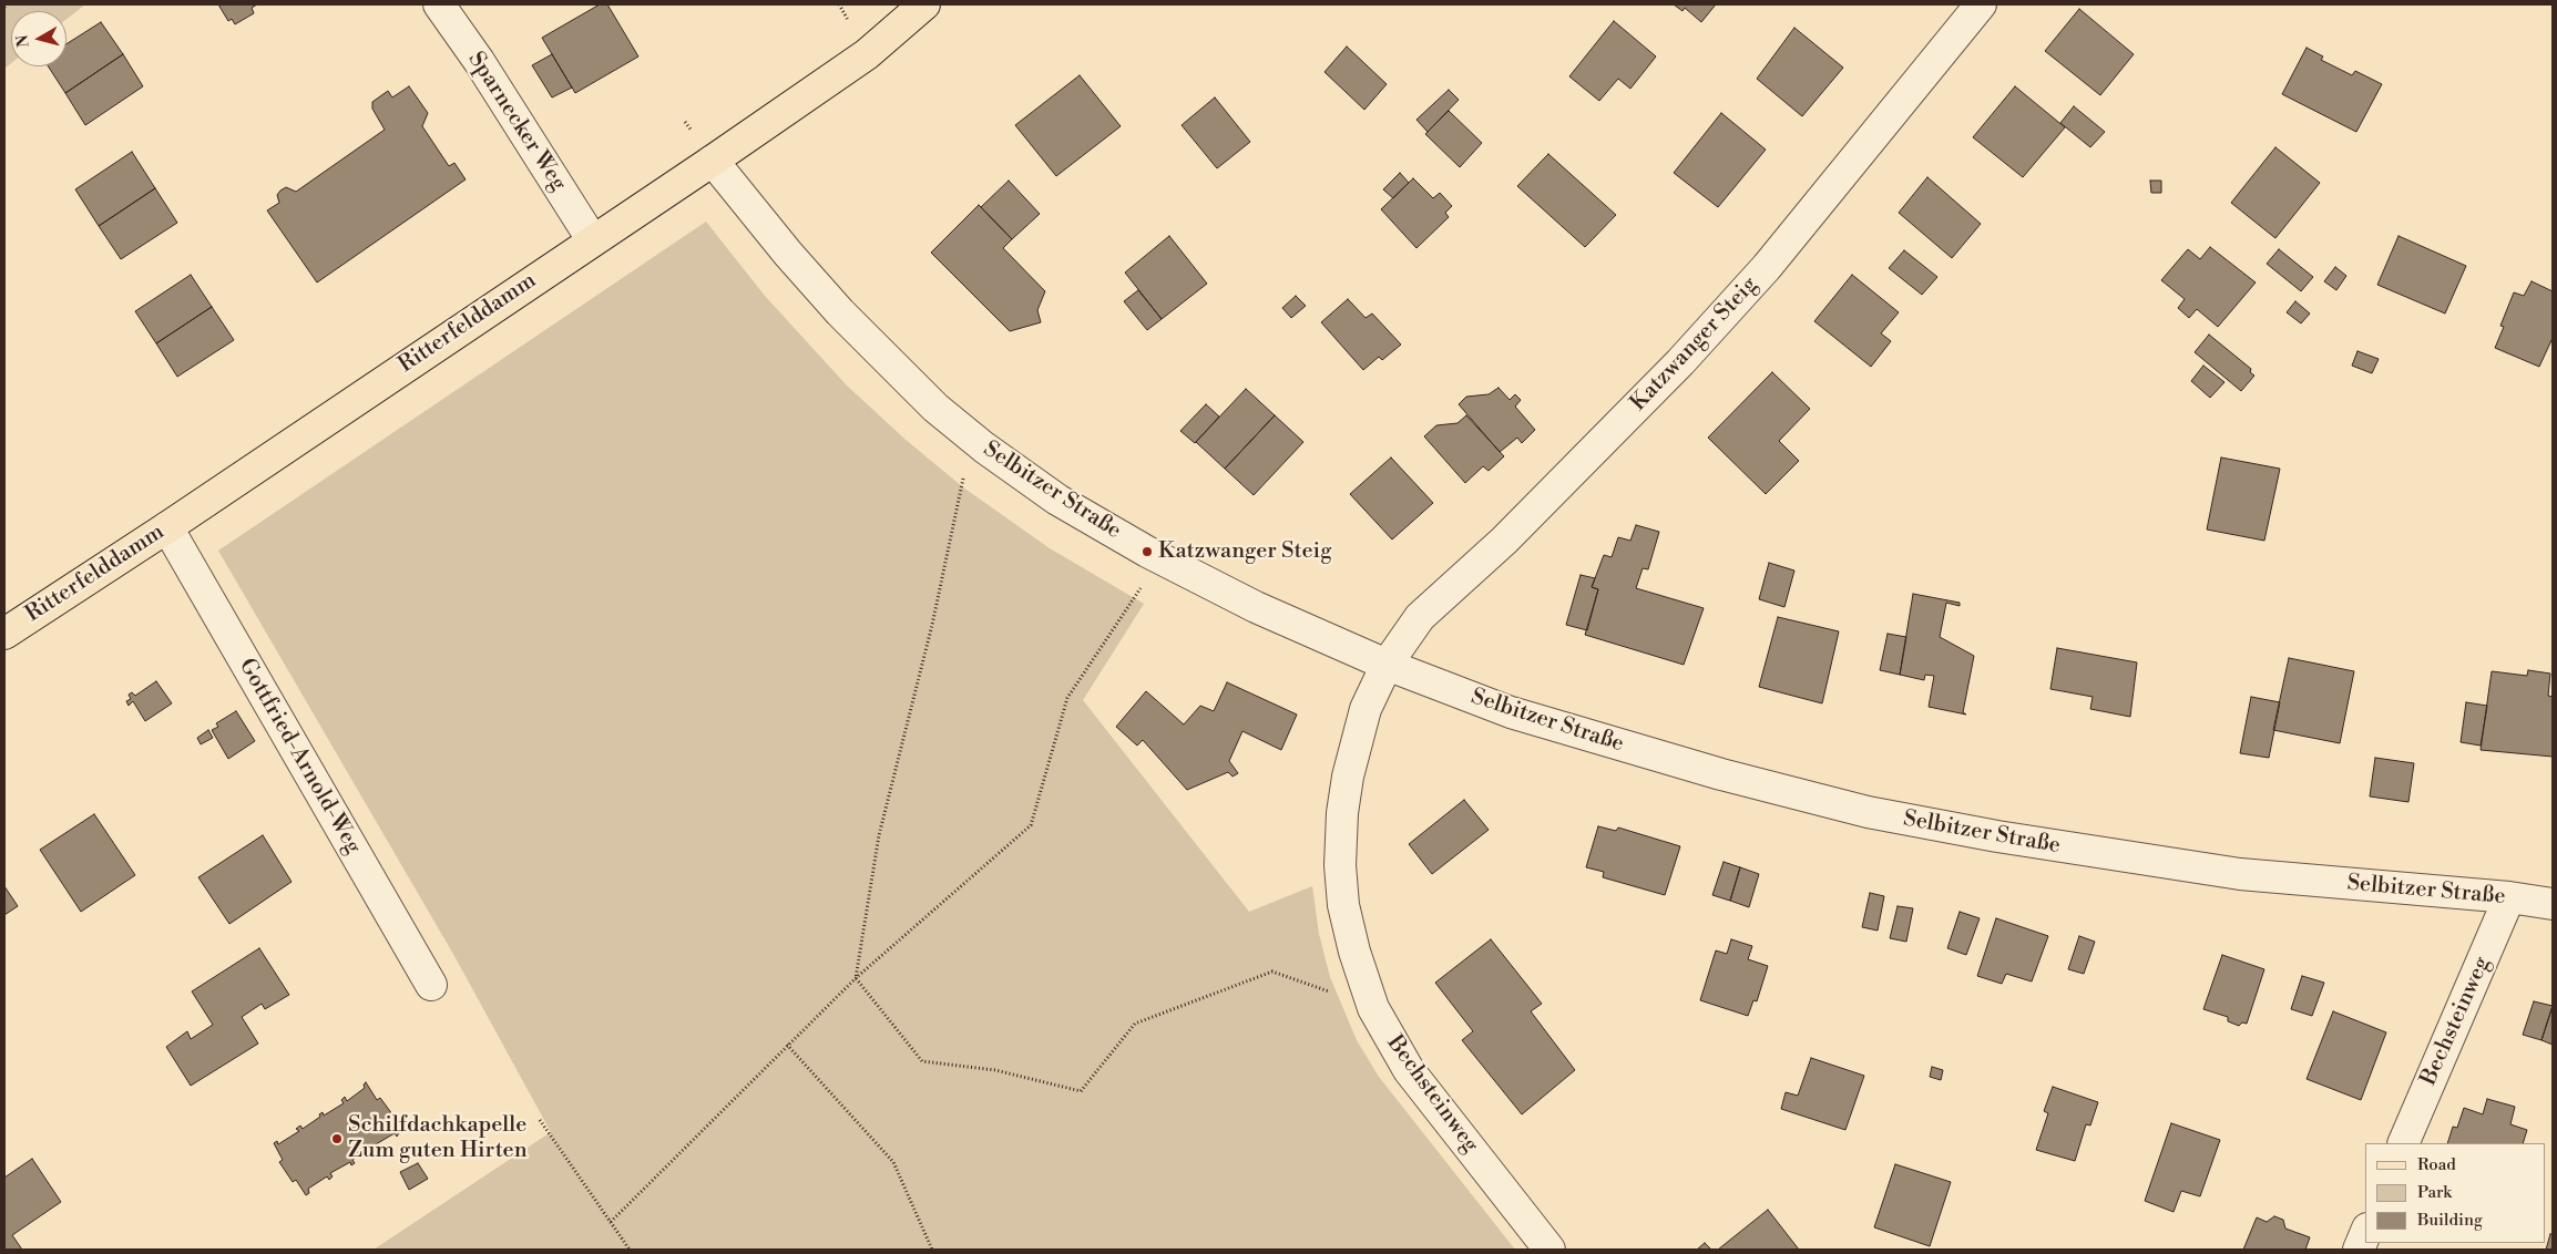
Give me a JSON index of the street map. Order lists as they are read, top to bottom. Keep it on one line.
{"streets":{"main road":["Ritterfelddamm"],"street":["Sparnecker Weg","Katzwanger Steig","Selbitzer Straße","Gottfried-Arnold-Weg","Bechsteinweg"]},"crossings":[["Sparnecker Weg","Ritterfelddamm"],["Ritterfelddamm","Selbitzer Straße"],["Ritterfelddamm","Gottfried-Arnold-Weg"],["Katzwanger Steig","Selbitzer Straße"],["Katzwanger Steig","Bechsteinweg"],["Selbitzer Straße","Bechsteinweg"]],"places":["Katzwanger Steig","Schilfdachkapelle Zum guten Hirten"],"legend":["Road","Park","Building"],"north":"left"}
